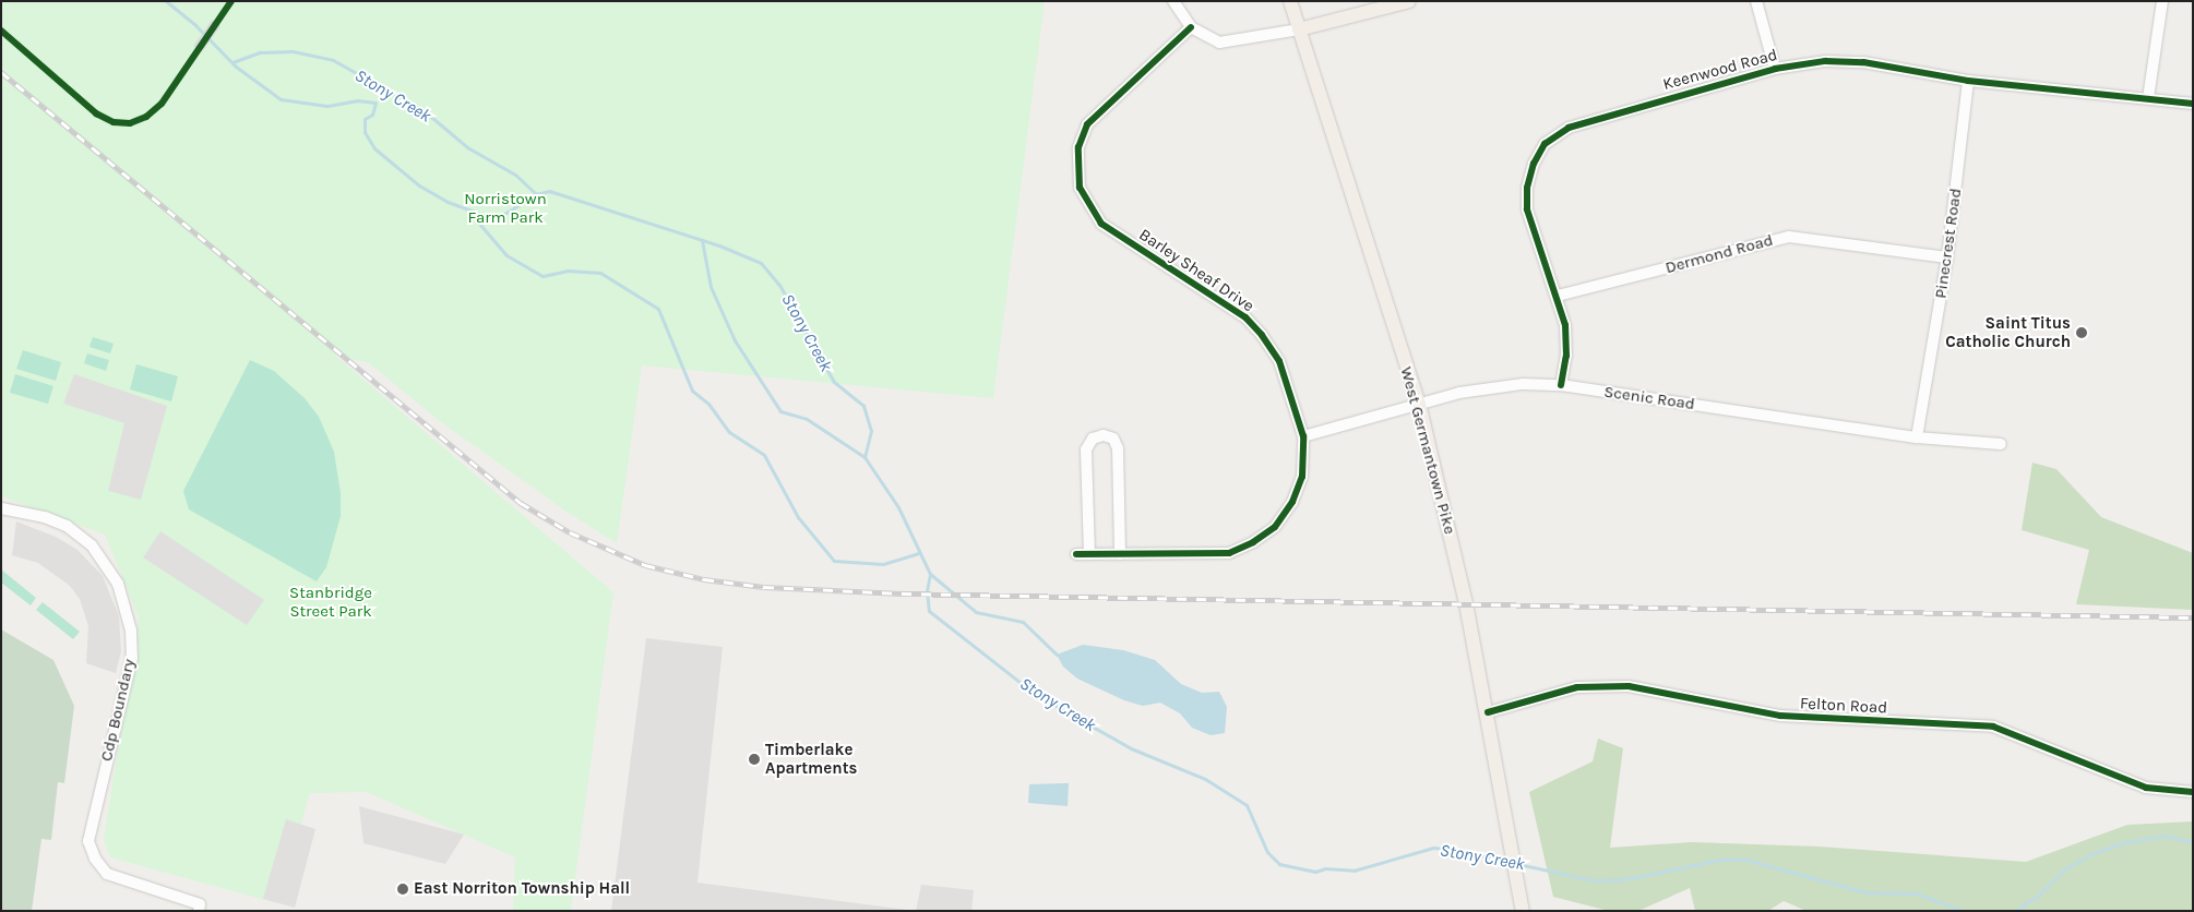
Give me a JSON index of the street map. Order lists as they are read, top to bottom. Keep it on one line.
{"streets":{"main road":["West Germantown Pike"],"street":["Keenwood Road","Pinecrest Road","Dermond Road","Barley Sheaf Drive","Scenic Road","Felton Road","Cdp Boundary"]},"crossings":[["Keenwood Road","Pinecrest Road"],["Keenwood Road","Dermond Road"],["Keenwood Road","Scenic Road"],["Pinecrest Road","Dermond Road"],["Pinecrest Road","Scenic Road"],["Barley Sheaf Drive","Scenic Road"],["Scenic Road","West Germantown Pike"],["West Germantown Pike","Felton Road"]],"water":["Stony Creek"],"parks":["Norristown Farm Park","Stanbridge Street Park"],"places":["Saint Titus Catholic Church","Timberlake Apartments","East Norriton Township Hall"]}
